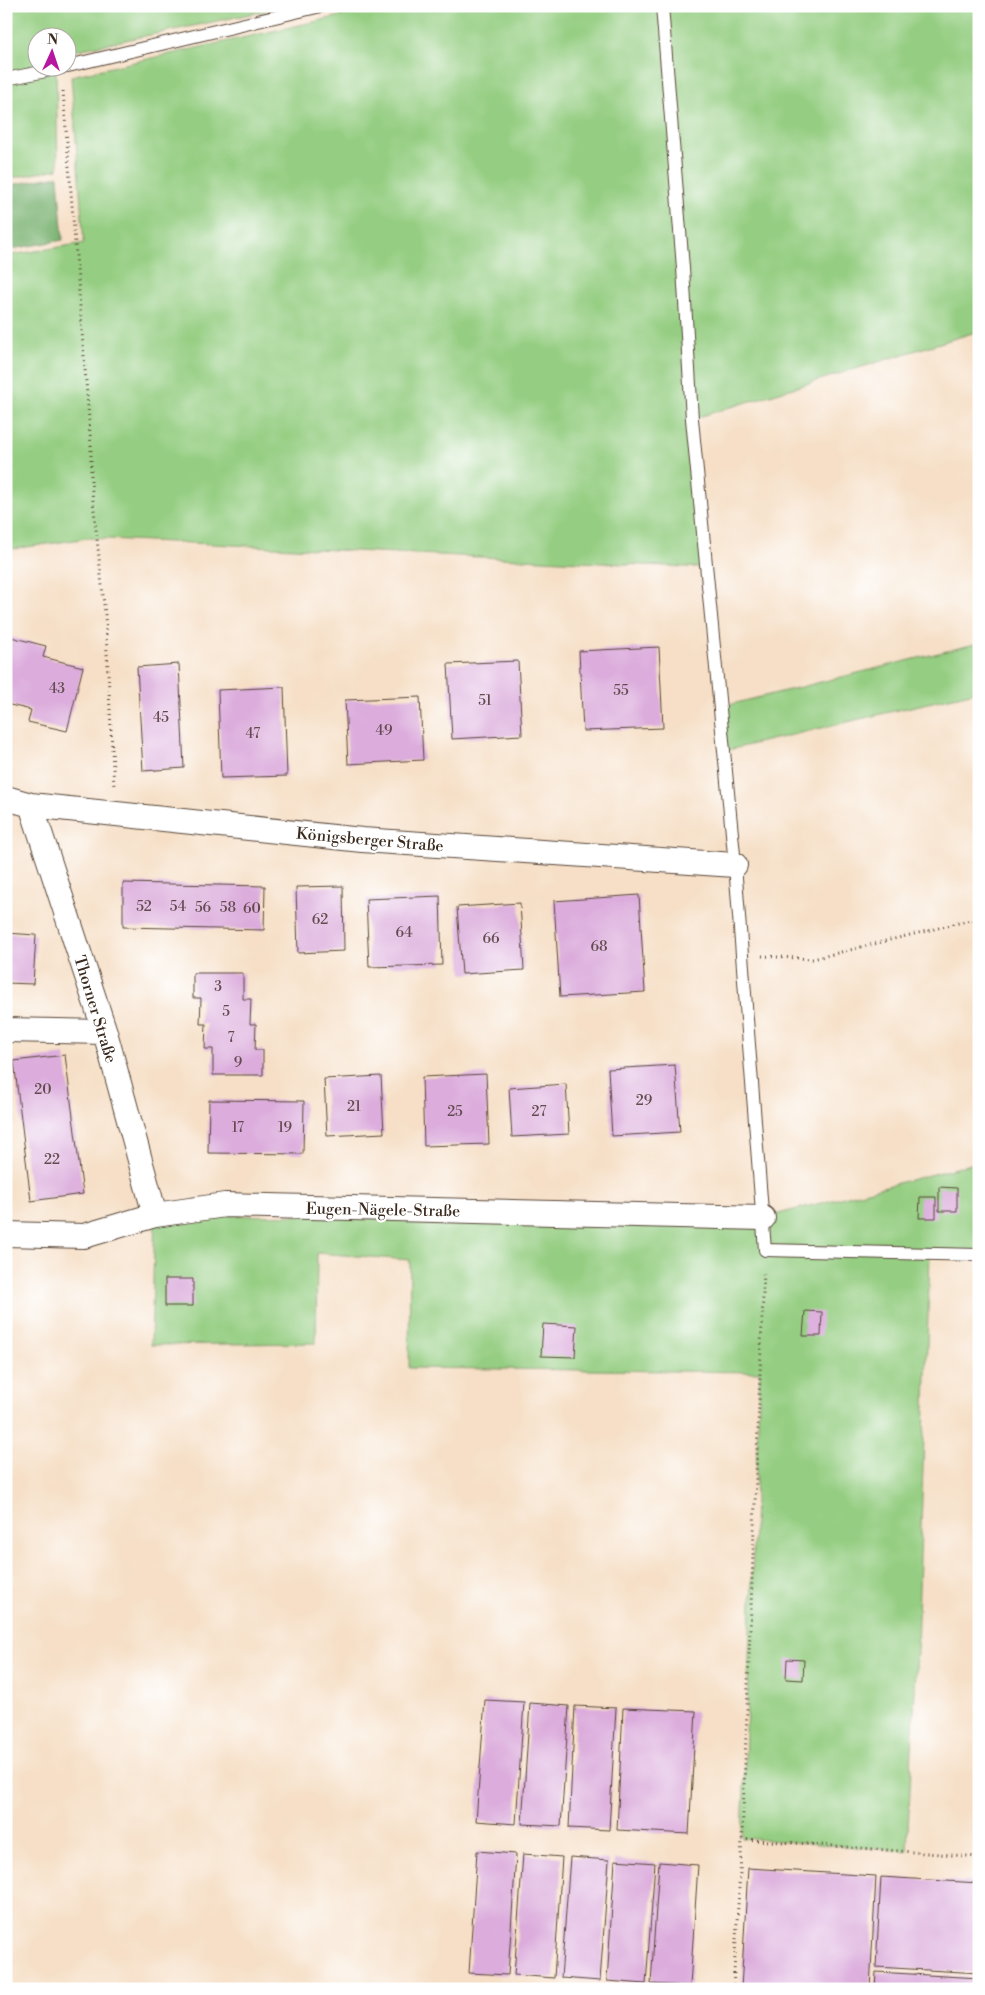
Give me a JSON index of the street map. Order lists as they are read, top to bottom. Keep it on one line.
{"streets":{"street":["Königsberger Straße","Thorner Straße","Eugen-Nägele-Straße"]},"crossings":[["Königsberger Straße","Thorner Straße"],["Thorner Straße","Eugen-Nägele-Straße"]],"house_numbers":["43","55","51","45","49","47","52","54","56","58","60","62","64","66","68","3","5","7","9","20","29","21","25","27","17","19","22"],"north":"top"}
